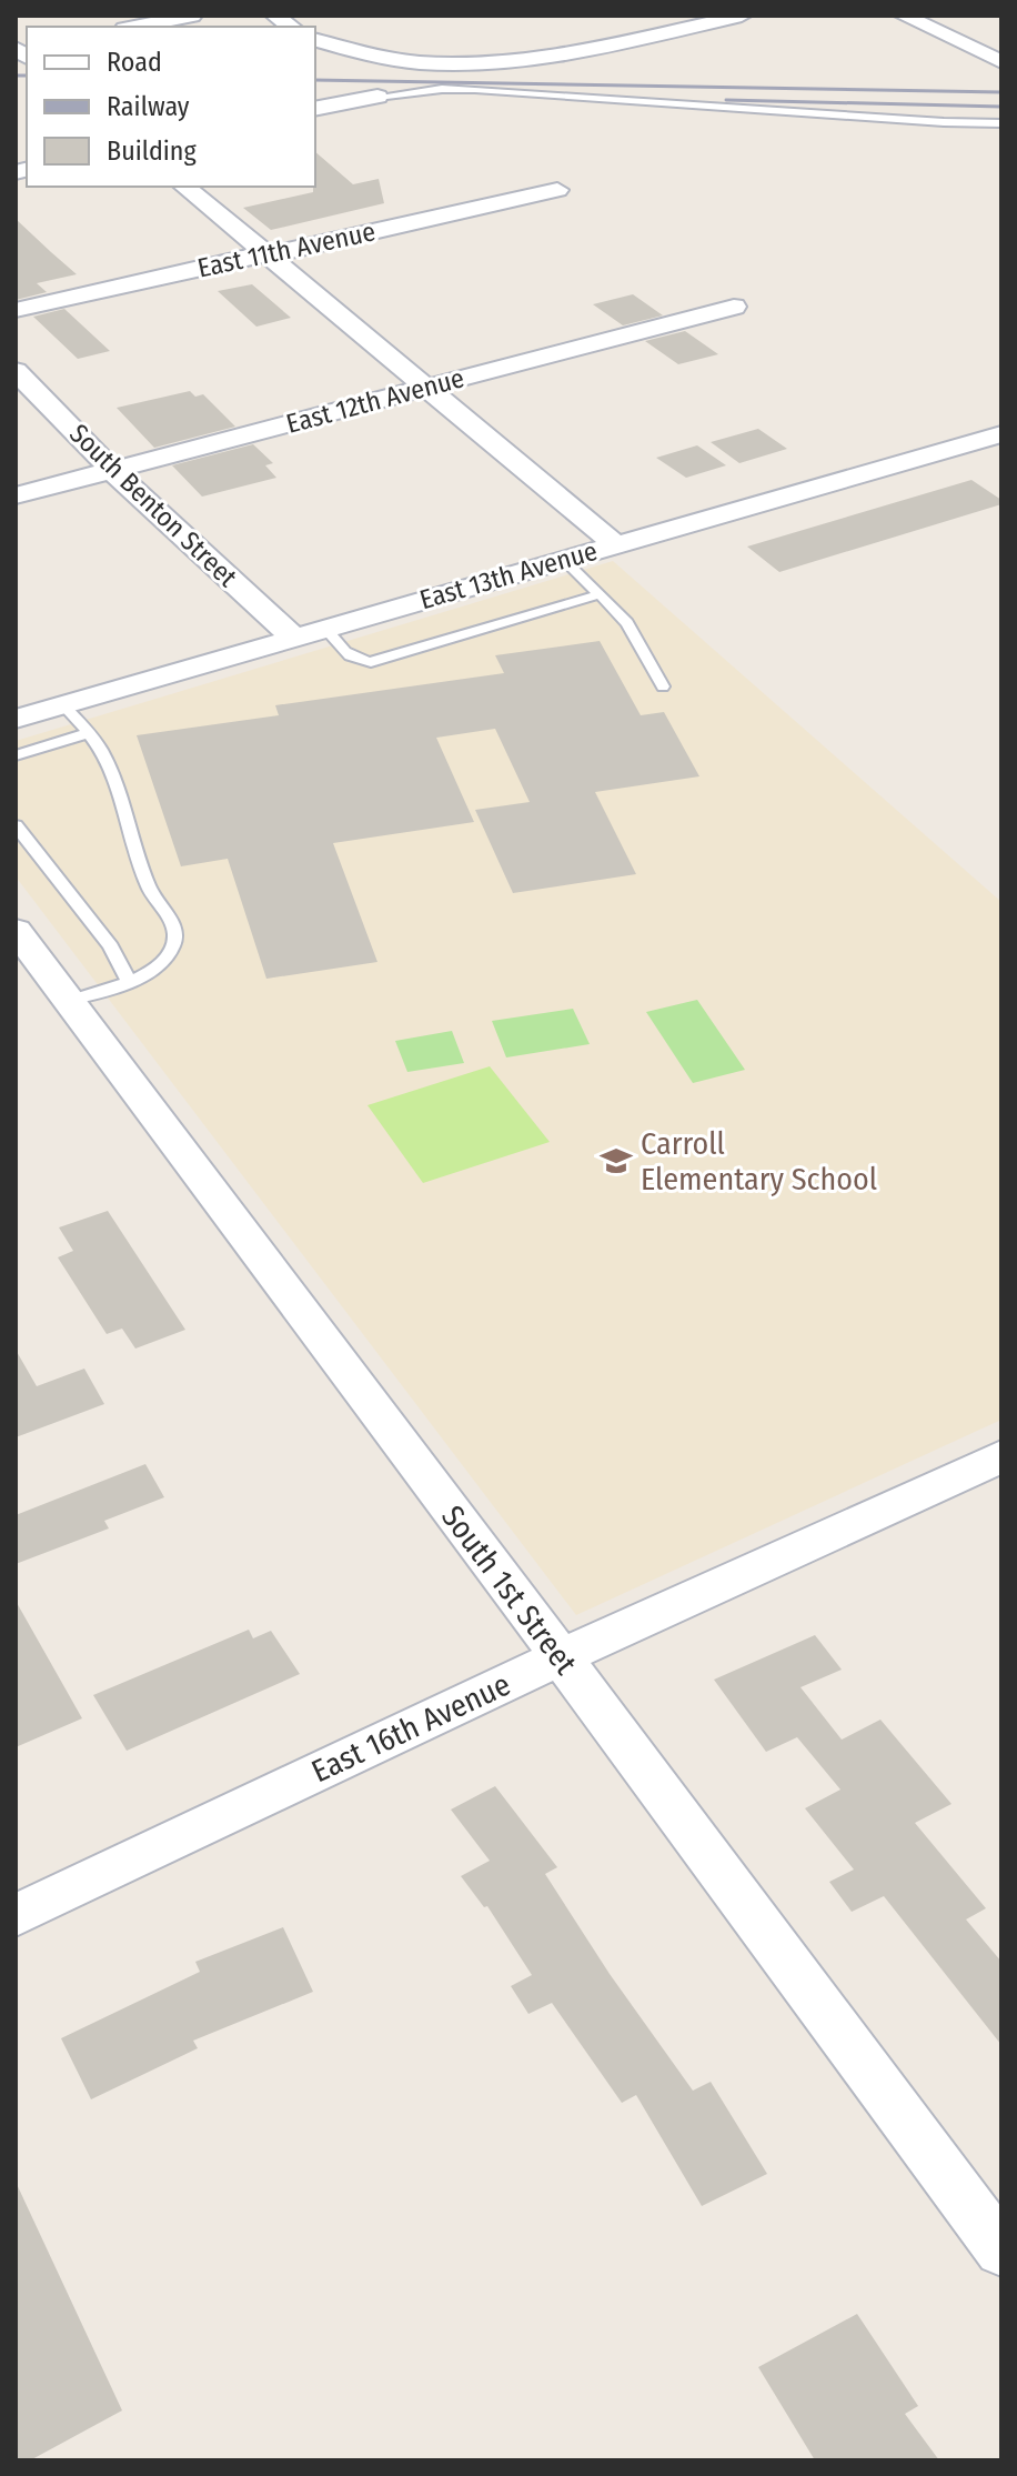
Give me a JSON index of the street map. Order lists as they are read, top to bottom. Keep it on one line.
{"streets":{"street":["East 11th Avenue","East 12th Avenue","South Benton Street","East 13th Avenue","South 1st Street","East 16th Avenue"]},"crossings":[["East 12th Avenue","South Benton Street"],["South Benton Street","East 13th Avenue"],["South 1st Street","East 16th Avenue"]],"places":{"school or university":["Carroll Elementary School"]},"legend":["Road","Railway","Building"]}
